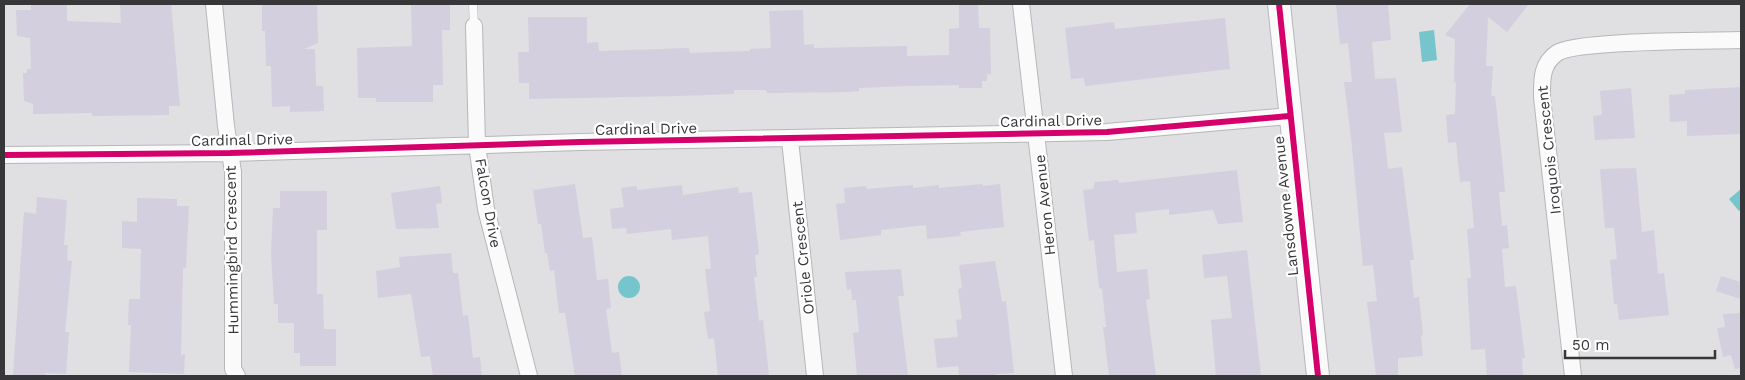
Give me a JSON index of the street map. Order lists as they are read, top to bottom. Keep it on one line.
{"streets":{"main road":["Lansdowne Avenue"],"street":["Cardinal Drive","Iroquois Crescent","Falcon Drive","Heron Avenue","Hummingbird Crescent","Oriole Crescent"]},"crossings":[["Cardinal Drive","Falcon Drive"],["Cardinal Drive","Heron Avenue"],["Cardinal Drive","Lansdowne Avenue"],["Cardinal Drive","Hummingbird Crescent"],["Cardinal Drive","Oriole Crescent"]],"scale_bar":"50 m"}
